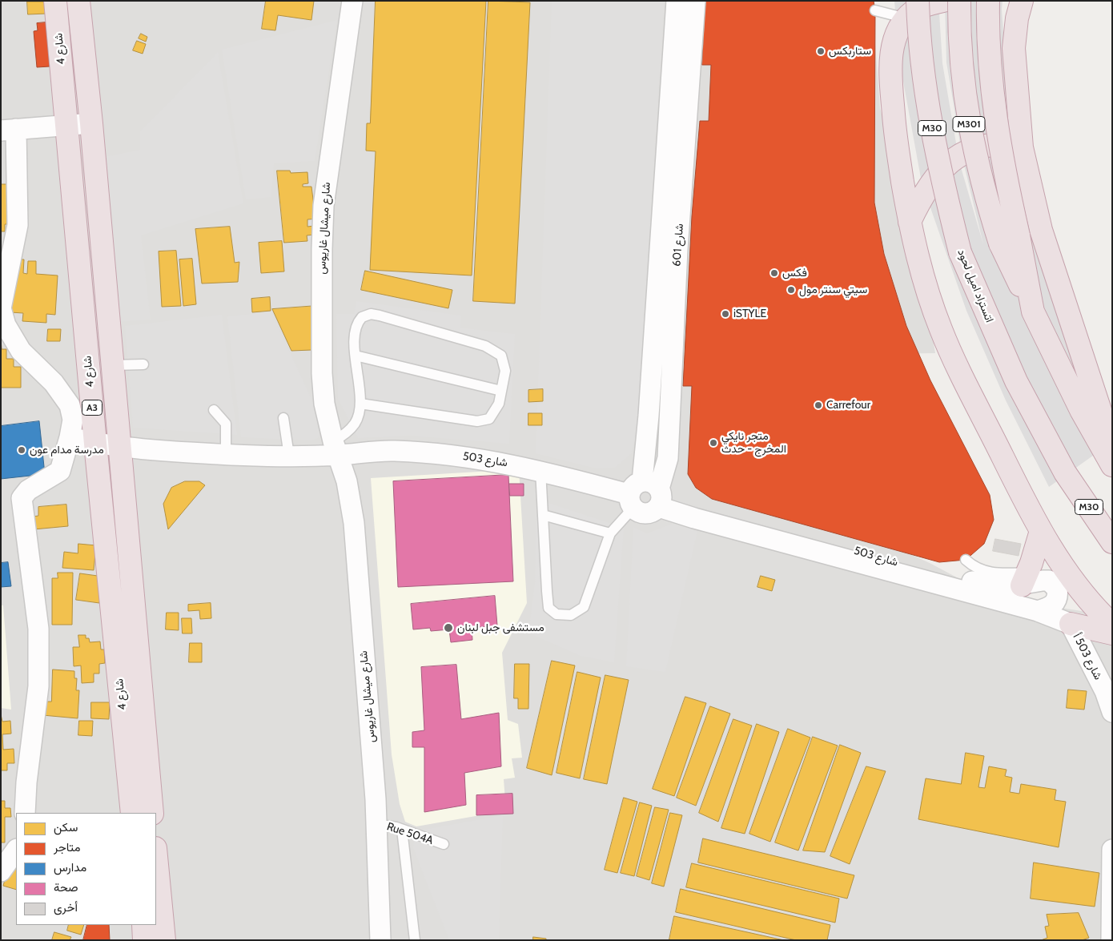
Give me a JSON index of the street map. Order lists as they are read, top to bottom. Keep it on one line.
{"streets":{"highway":["شارع 4","M301","M30","اتستراد اميل لحود","A3"],"street":["شارع ميشال غاريوس","شارع 601","شارع 503","شارع 503 أ"],"lane":["Rue 504A"]},"crossings":[["شارع ميشال غاريوس","شارع 503"],["شارع ميشال غاريوس","Rue 504A"],["شارع 601","شارع 503"],["شارع 503","شارع 503 أ"]],"places":["ستاربكس","فكس","سيتي سنتر مول","iSTYLE","Carrefour","متجر نايكي المخرج - حدث","مدرسة مدام عون","مستشفى جبل لبنان"],"legend":["سكن","متاجر","مدارس","صحة","أخرى"]}
